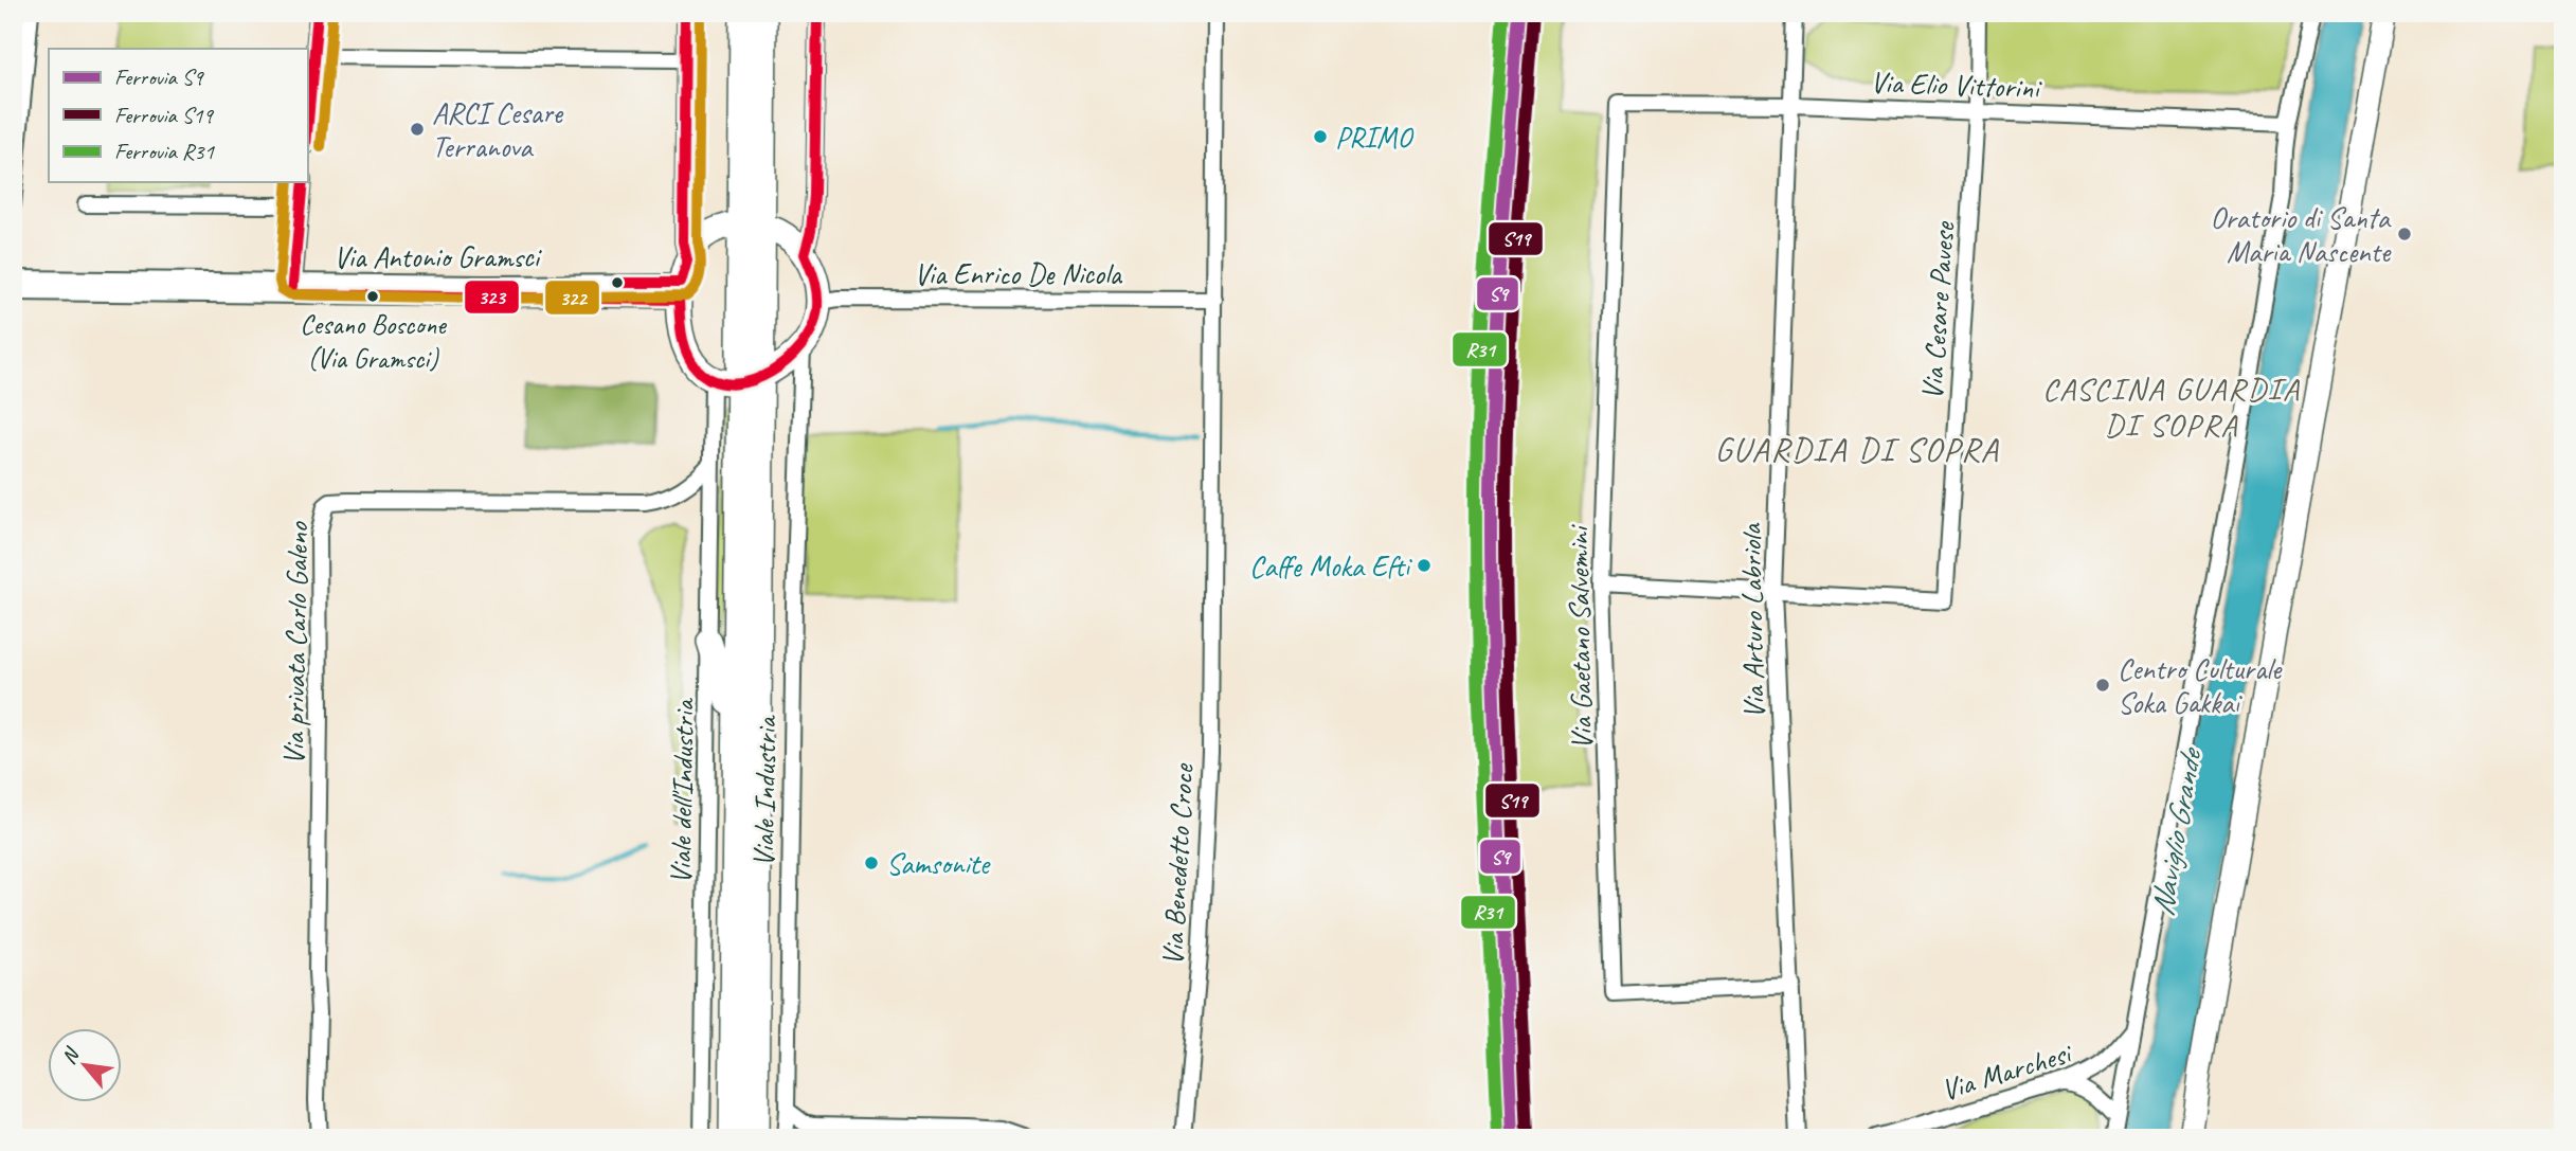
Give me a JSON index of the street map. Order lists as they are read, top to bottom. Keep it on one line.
{"streets":{"street":["Via Elio Vittorini","Via Antonio Gramsci","Via Enrico De Nicola","Via Cesare Pavese","Via Arturo Labriola","Via Gaetano Salvemini","Via privata Carlo Galeno","Viale dell'Industria","Viale Industria","Via Benedetto Croce","Via Marchesi"]},"crossings":[["Via Elio Vittorini","Via Cesare Pavese"],["Via Elio Vittorini","Via Arturo Labriola"],["Via Elio Vittorini","Via Gaetano Salvemini"],["Via Enrico De Nicola","Via Benedetto Croce"],["Via Cesare Pavese","Via Arturo Labriola"],["Via Arturo Labriola","Via Gaetano Salvemini"],["Via privata Carlo Galeno","Viale dell'Industria"]],"districts":["CASCINA GUARDIA DI SOPRA","GUARDIA DI SOPRA"],"water":["Naviglio Grande"],"places":["ARCI Cesare Terranova","PRIMO","Oratorio di Santa Maria Nascente","Cesano Boscone (Via Gramsci)","Caffe Moka Efti","Centro Culturale Soka Gakkai","Samsonite"],"lines":["rail line S9","rail line R31","transit line 323","transit line 322","rail line S19"],"legend":["Ferrovia S9","Ferrovia S19","Ferrovia R31"],"north":"top left"}
